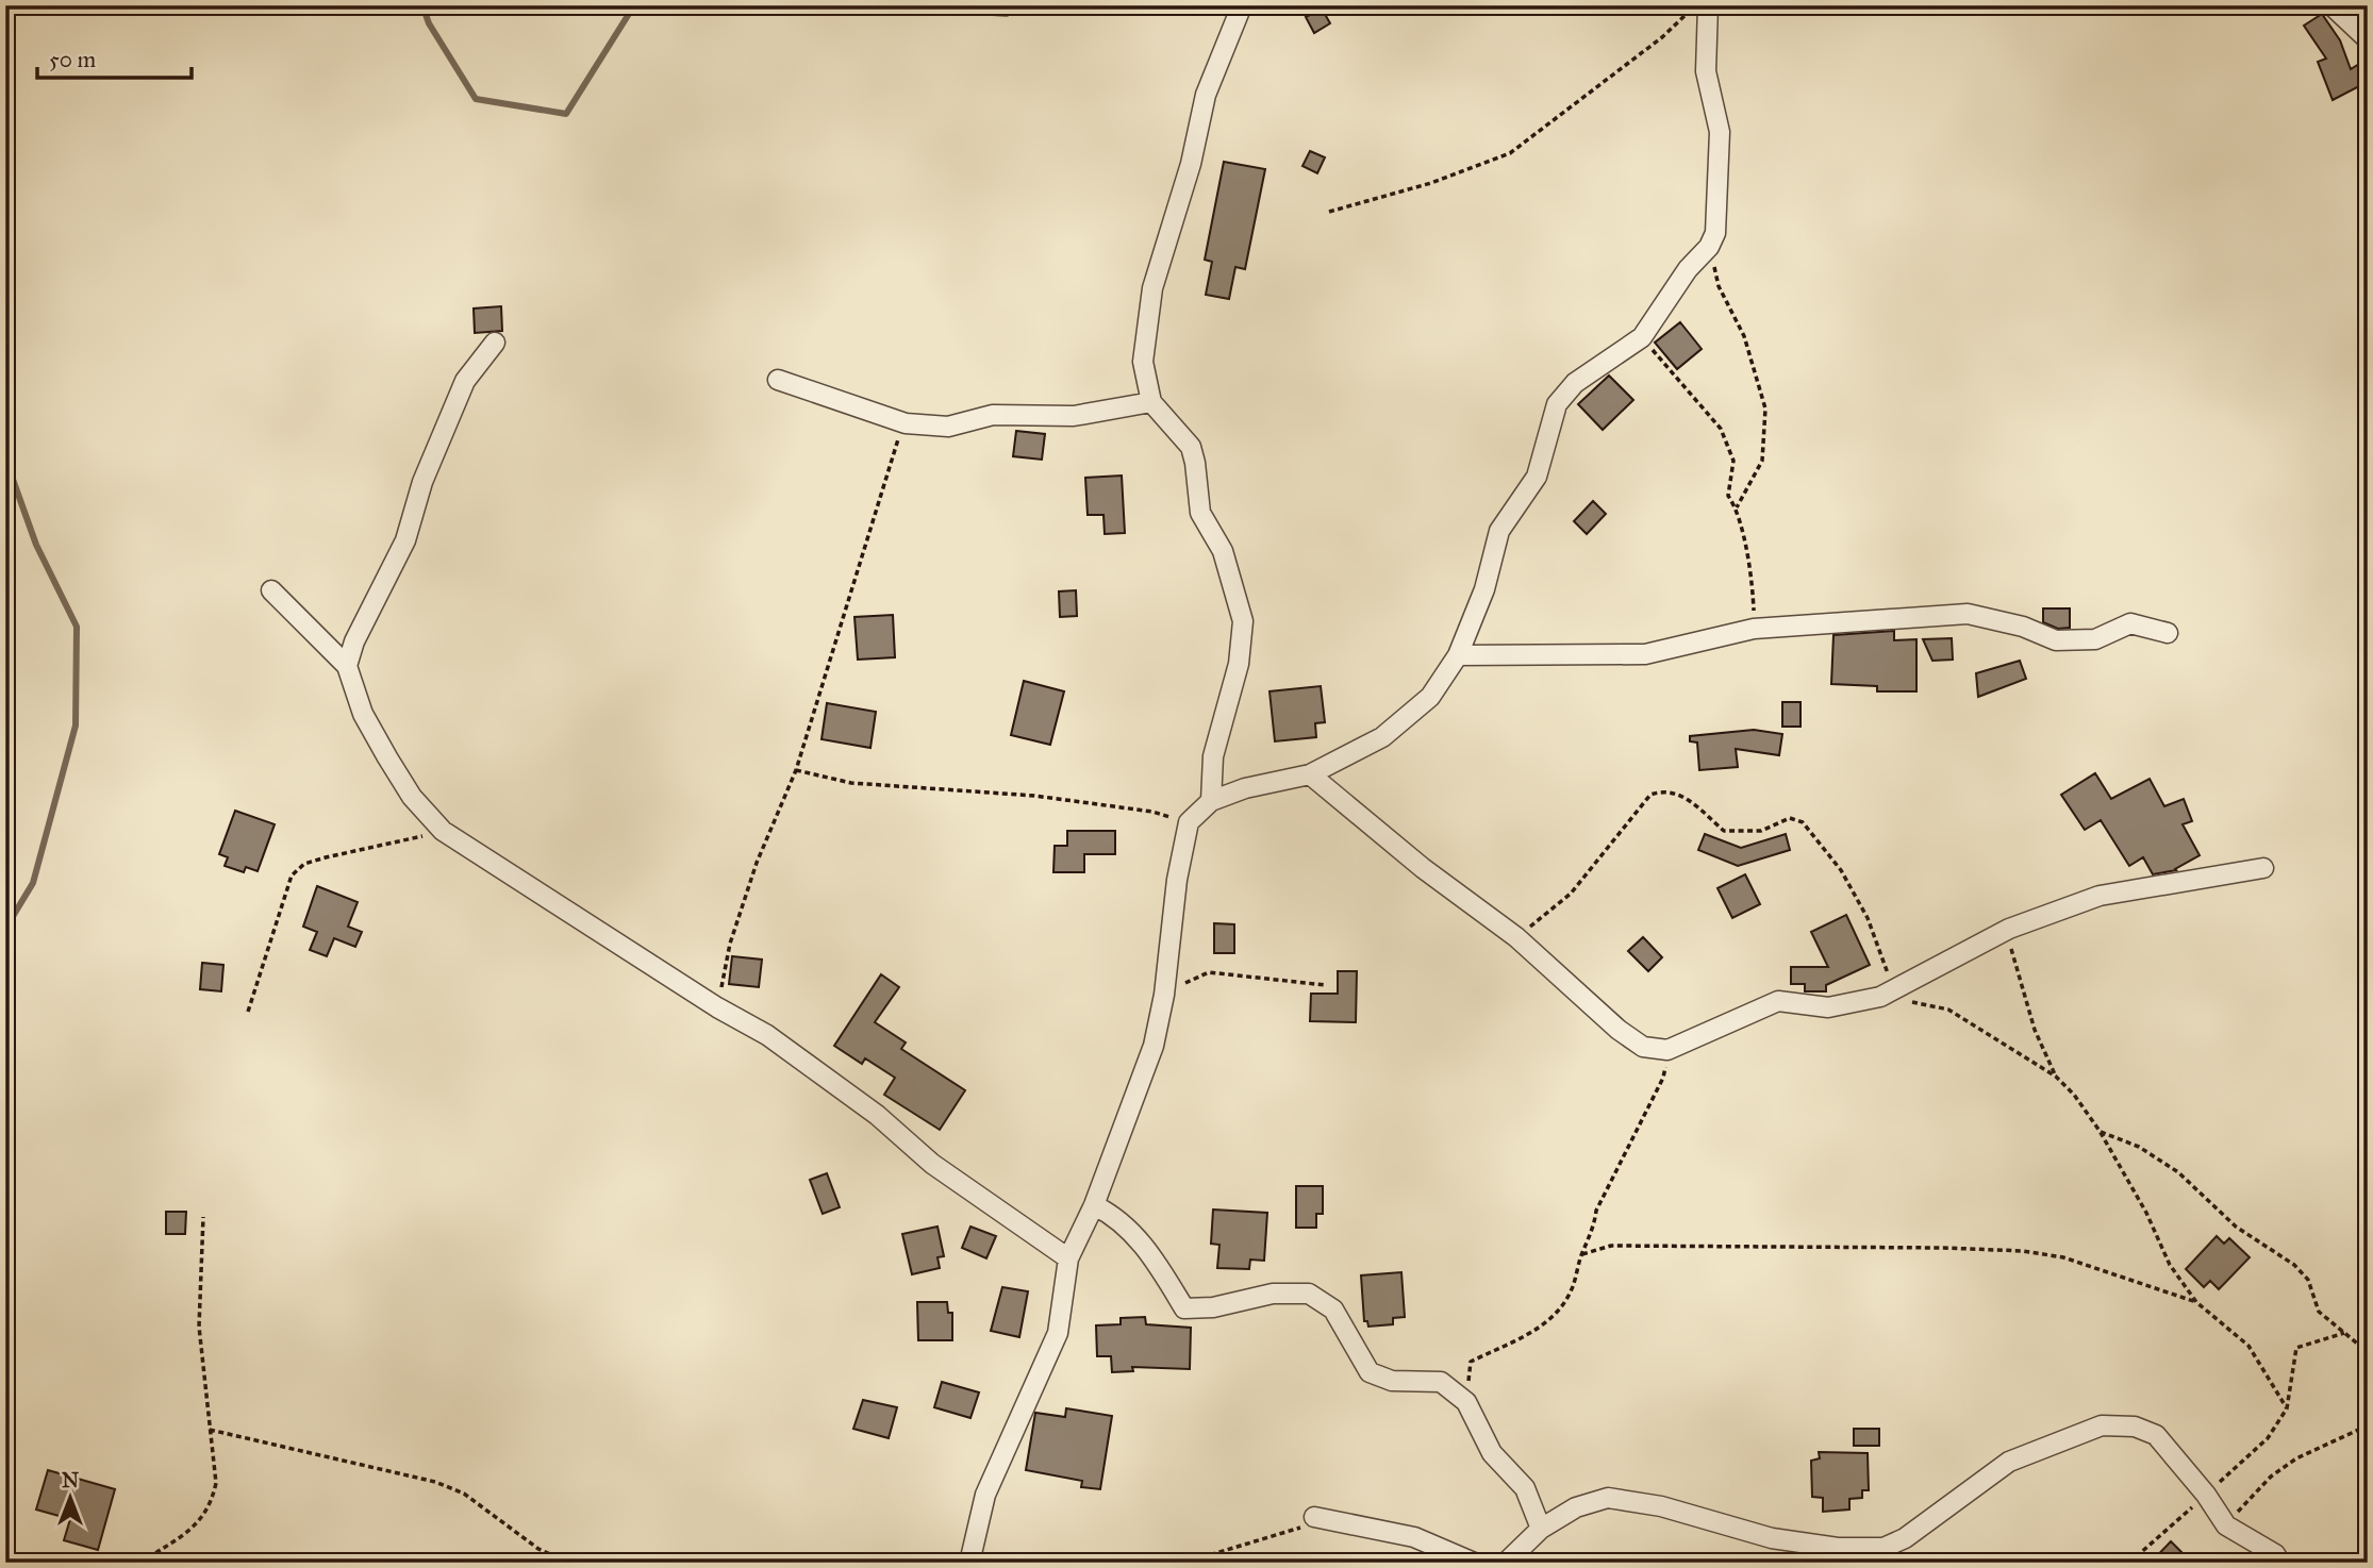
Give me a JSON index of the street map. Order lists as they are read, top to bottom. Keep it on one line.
{"scale_bar":"50 m","north":"top"}
